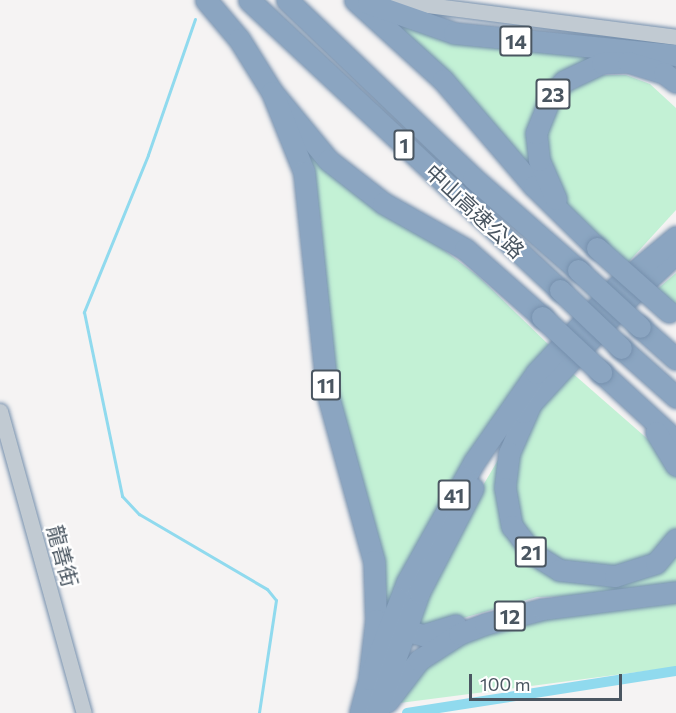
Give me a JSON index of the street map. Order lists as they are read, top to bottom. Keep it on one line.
{"streets":{"highway":["14","23","1","中山高速公路","11","41","21","12"],"street":["龍善街"]},"scale_bar":"100 m"}
